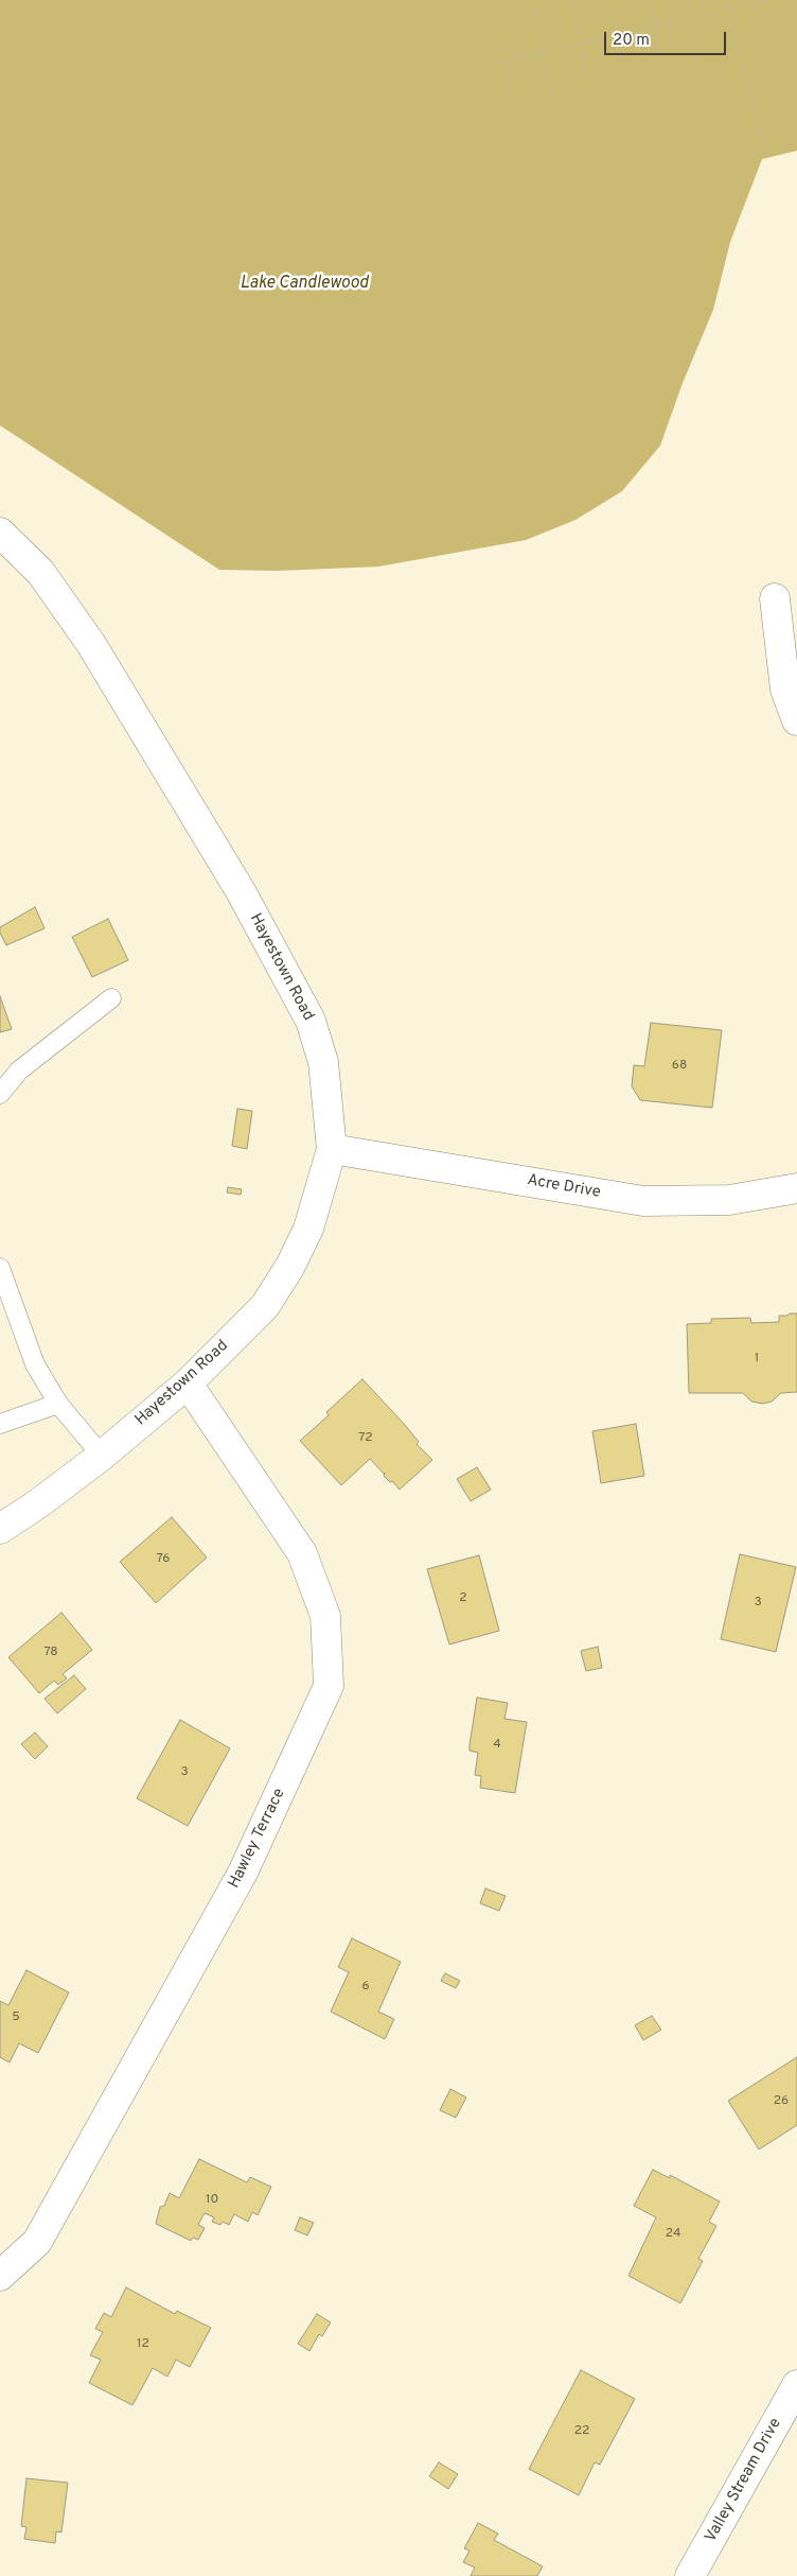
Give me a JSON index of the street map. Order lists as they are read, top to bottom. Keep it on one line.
{"streets":{"street":["Hayestown Road","Acre Drive","Hawley Terrace","Valley Stream Drive"]},"crossings":[["Hayestown Road","Acre Drive"],["Hayestown Road","Hawley Terrace"]],"water":["Lake Candlewood"],"house_numbers":["68","1","72","76","2","3","78","4","3","6","5","26","10","24","12","22"],"scale_bar":"20 m"}
